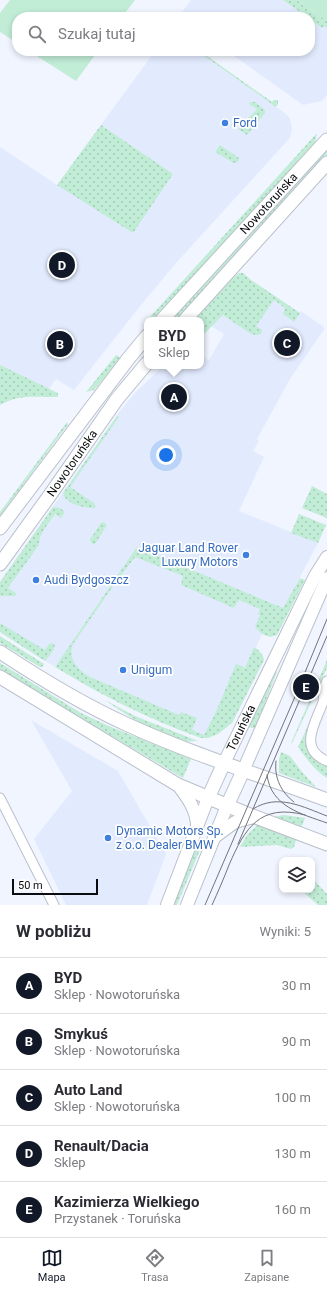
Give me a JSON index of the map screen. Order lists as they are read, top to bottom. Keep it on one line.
{"streets":{"main road":["Nowotoruńska","Toruńska"]},"places":["Ford","Jaguar Land Rover Luxury Motors","Audi Bydgoszcz","Unigum","Dynamic Motors Sp. z o.o. Dealer BMW"],"scale_bar":"50 m","page":{"search":"Szukaj tutaj","pins":["D","C","B","A","E"],"popup":["BYD","Sklep"],"scale":"50 m","heading":["W pobliżu","Wyniki: 5"],"list":[{"mark":"A","name":"BYD","note":"Sklep · Nowotoruńska","value":"30 m"},{"mark":"B","name":"Smykuś","note":"Sklep · Nowotoruńska","value":"90 m"},{"mark":"C","name":"Auto Land","note":"Sklep · Nowotoruńska","value":"100 m"},{"mark":"D","name":"Renault/Dacia","note":"Sklep","value":"130 m"},{"mark":"E","name":"Kazimierza Wielkiego","note":"Przystanek · Toruńska","value":"160 m"}],"nav":["Mapa","Trasa","Zapisane"]}}
